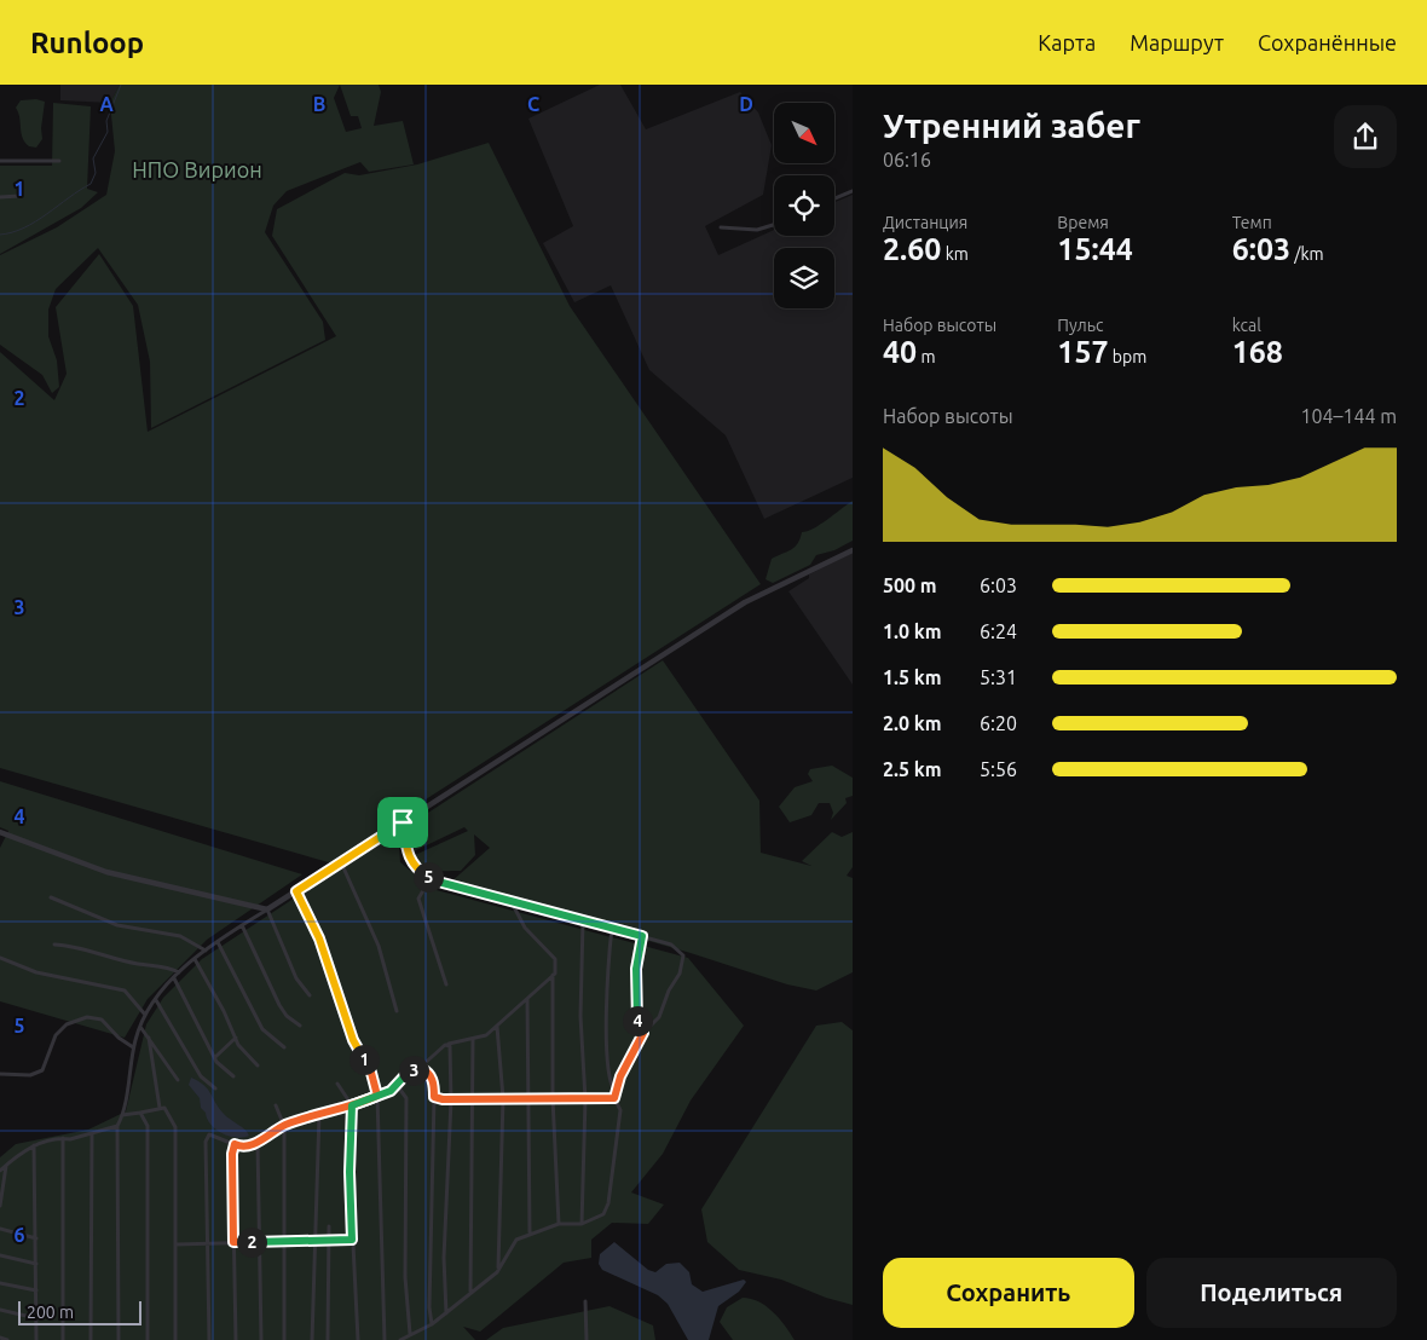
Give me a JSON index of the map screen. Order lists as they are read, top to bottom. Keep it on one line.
{"parks":["НПО Вирион"],"scale_bar":"200 m","north":"bottom right","page":{"header":"Runloop","nav":["Карта","Маршрут","Сохранённые"],"heading":["Утренний забег","06:16"],"stats":[["Дистанция","2.60 km"],["Время","15:44"],["Темп","6:03 /km"],["Набор высоты","40 m"],["Пульс","157 bpm"],["kcal","168"]],"chart":["Набор высоты","104–144 m"],"list":[{"name":"500 m","note":"6:03"},{"name":"1.0 km","note":"6:24"},{"name":"1.5 km","note":"5:31"},{"name":"2.0 km","note":"6:20"},{"name":"2.5 km","note":"5:56"}],"pins":["5","4","1","3","2"],"buttons":["Сохранить","Поделиться"],"scale":"200 m"},"grid":{"columns":["A","B","C","D"],"rows":["1","2","3","4","5","6"]}}
